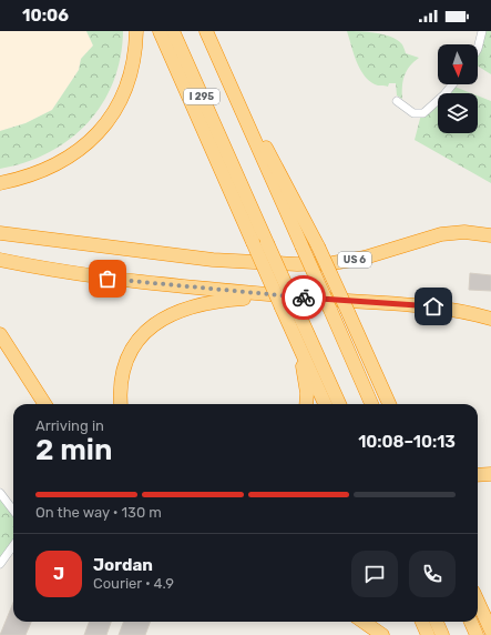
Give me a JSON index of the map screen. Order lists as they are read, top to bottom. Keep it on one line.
{"streets":{"highway":["I 295","US 6"]},"north":"bottom","page":{"status":"10:06","heading":["2 min","Arriving in","10:08–10:13"],"panel":["Jordan","Courier · 4.9"],"bar":"On the way · 130 m","round":"J"}}
